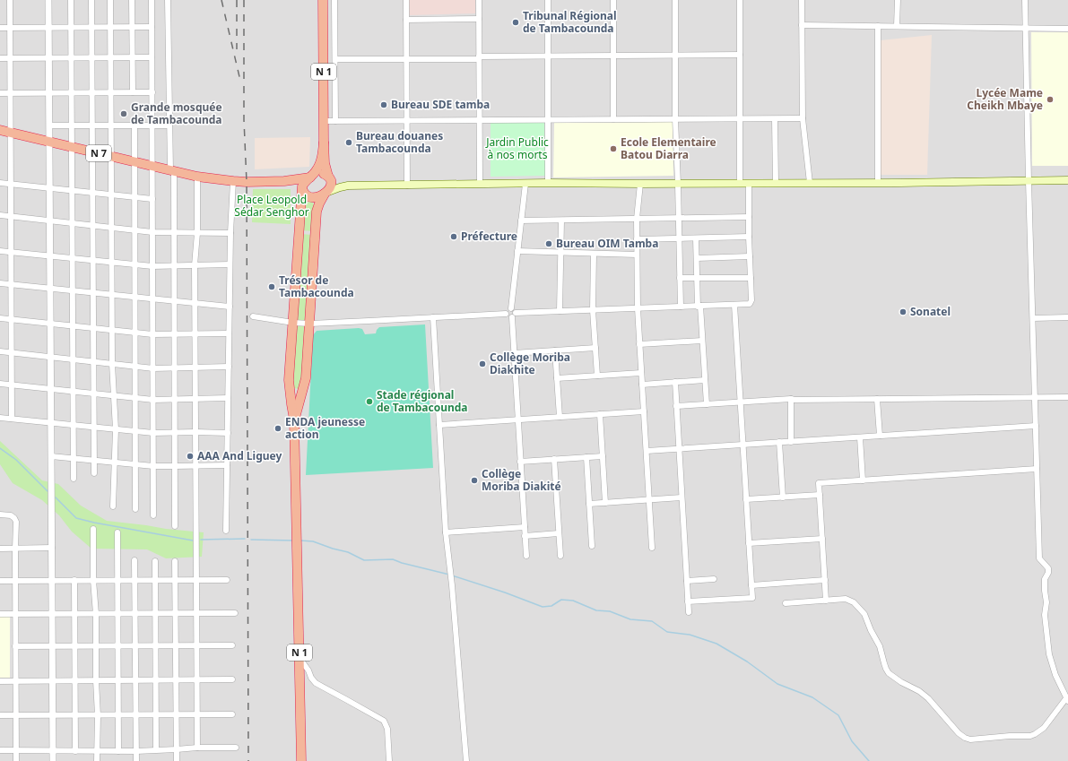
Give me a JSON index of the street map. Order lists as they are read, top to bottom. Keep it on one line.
{"streets":{"highway":["N 1","N 7"]},"crossings":[["N 1","N 7"]],"parks":["Jardin Public à nos morts","Place Leopold Sédar Senghor"],"places":["Tribunal Régional de Tambacounda","Lycée Mame Cheikh Mbaye","Bureau SDE tamba","Grande mosquée de Tambacounda","Bureau douanes Tambacounda","Ecole Elementaire Batou Diarra","Préfecture","Bureau OIM Tamba","Trésor de Tambacounda","Sonatel","Collège Moriba Diakhite","Stade régional de Tambacounda","ENDA jeunesse action","AAA And Liguey","Collège Moriba Diakité"]}
